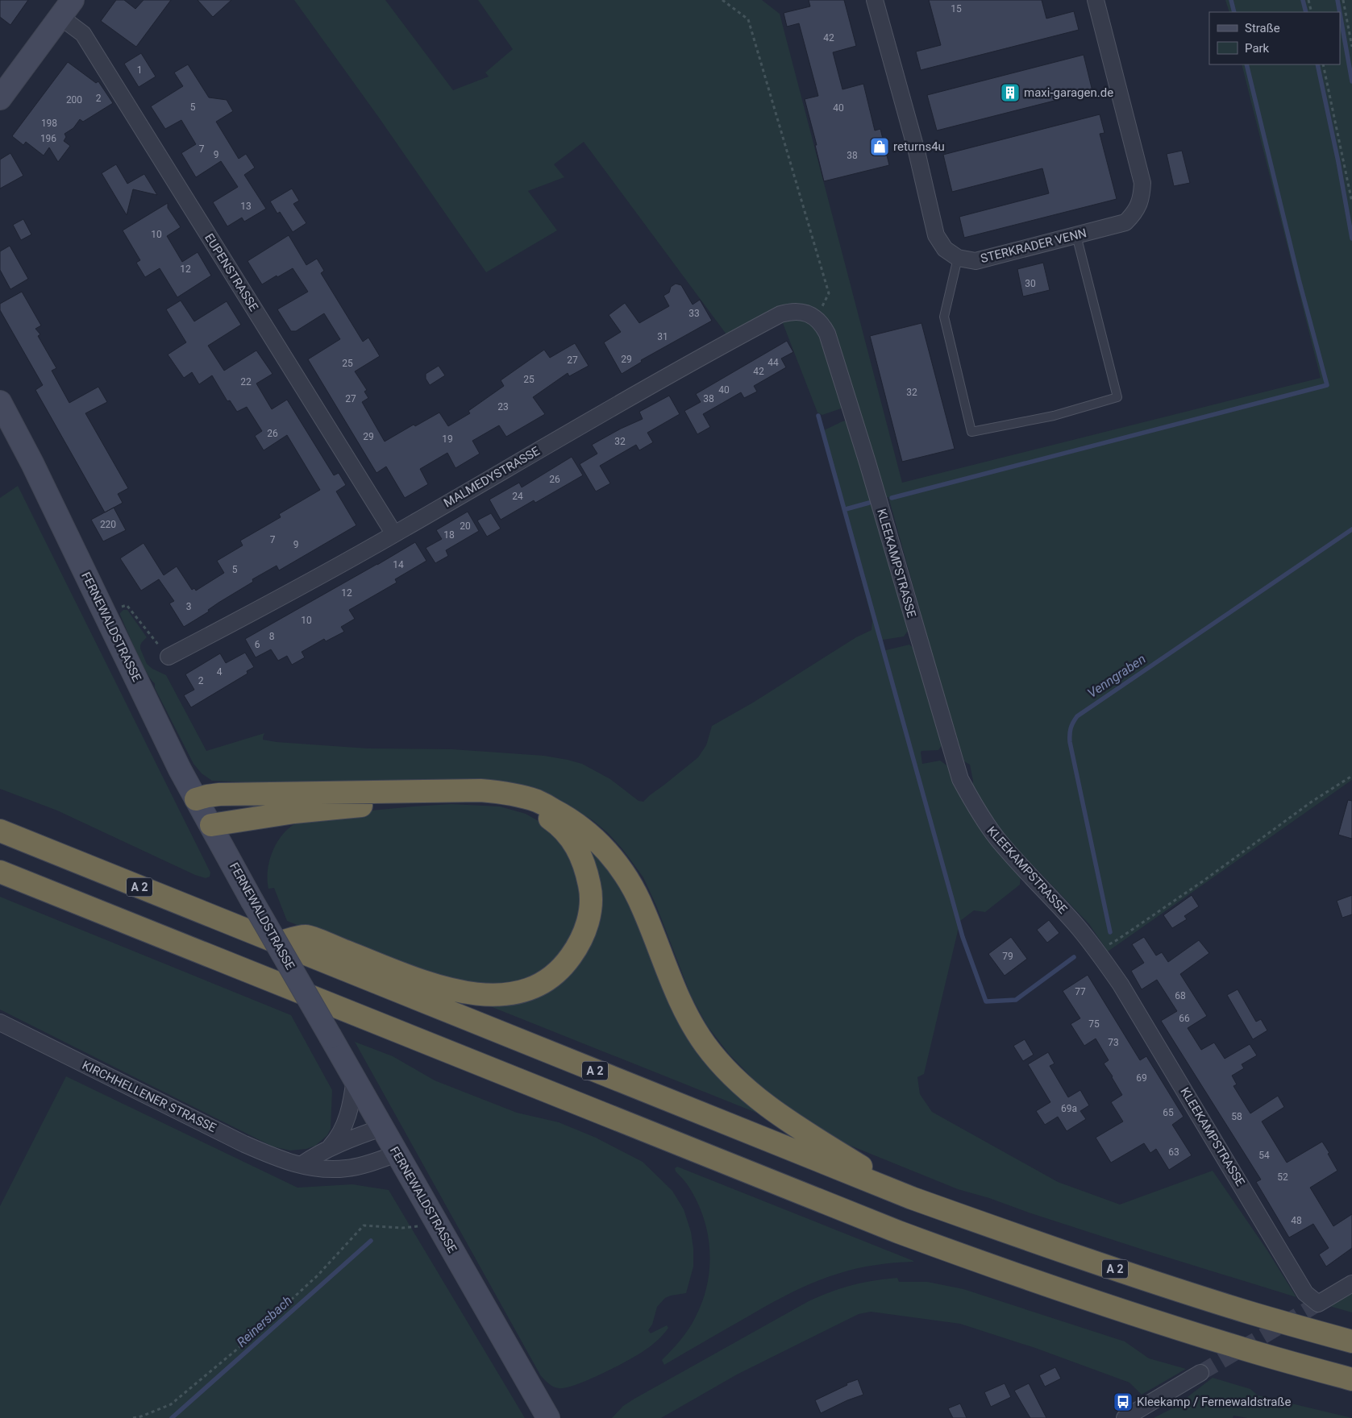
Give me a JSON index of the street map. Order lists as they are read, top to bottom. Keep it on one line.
{"streets":{"highway":["A 2"],"main road":["FERNEWALDSTRASSE"],"street":["STERKRADER VENN","EUPENSTRASSE","MALMEDYSTRASSE","KLEEKAMPSTRASSE","KIRCHHELLENER STRASSE"]},"crossings":[["EUPENSTRASSE","MALMEDYSTRASSE"],["MALMEDYSTRASSE","KLEEKAMPSTRASSE"],["FERNEWALDSTRASSE","KIRCHHELLENER STRASSE"]],"water":["Venngraben","Reinersbach"],"places":{"building":["maxi-garagen.de"],"shop":["returns4u"],"bus stop":["Kleekamp / Fernewaldstraße"]},"house_numbers":["15","42","1","2","200","5","40","198","196","7","9","38","13","10","12","30","33","31","29","27","44","25","42","25","22","40","32","27","38","23","26","29","19","32","26","24","220","20","18","7","9","14","5","12","3","10","8","6","4","2","79","77","68","66","75","73","69","69a","65","58","63","54","52","48"],"legend":["Straße","Park"]}
